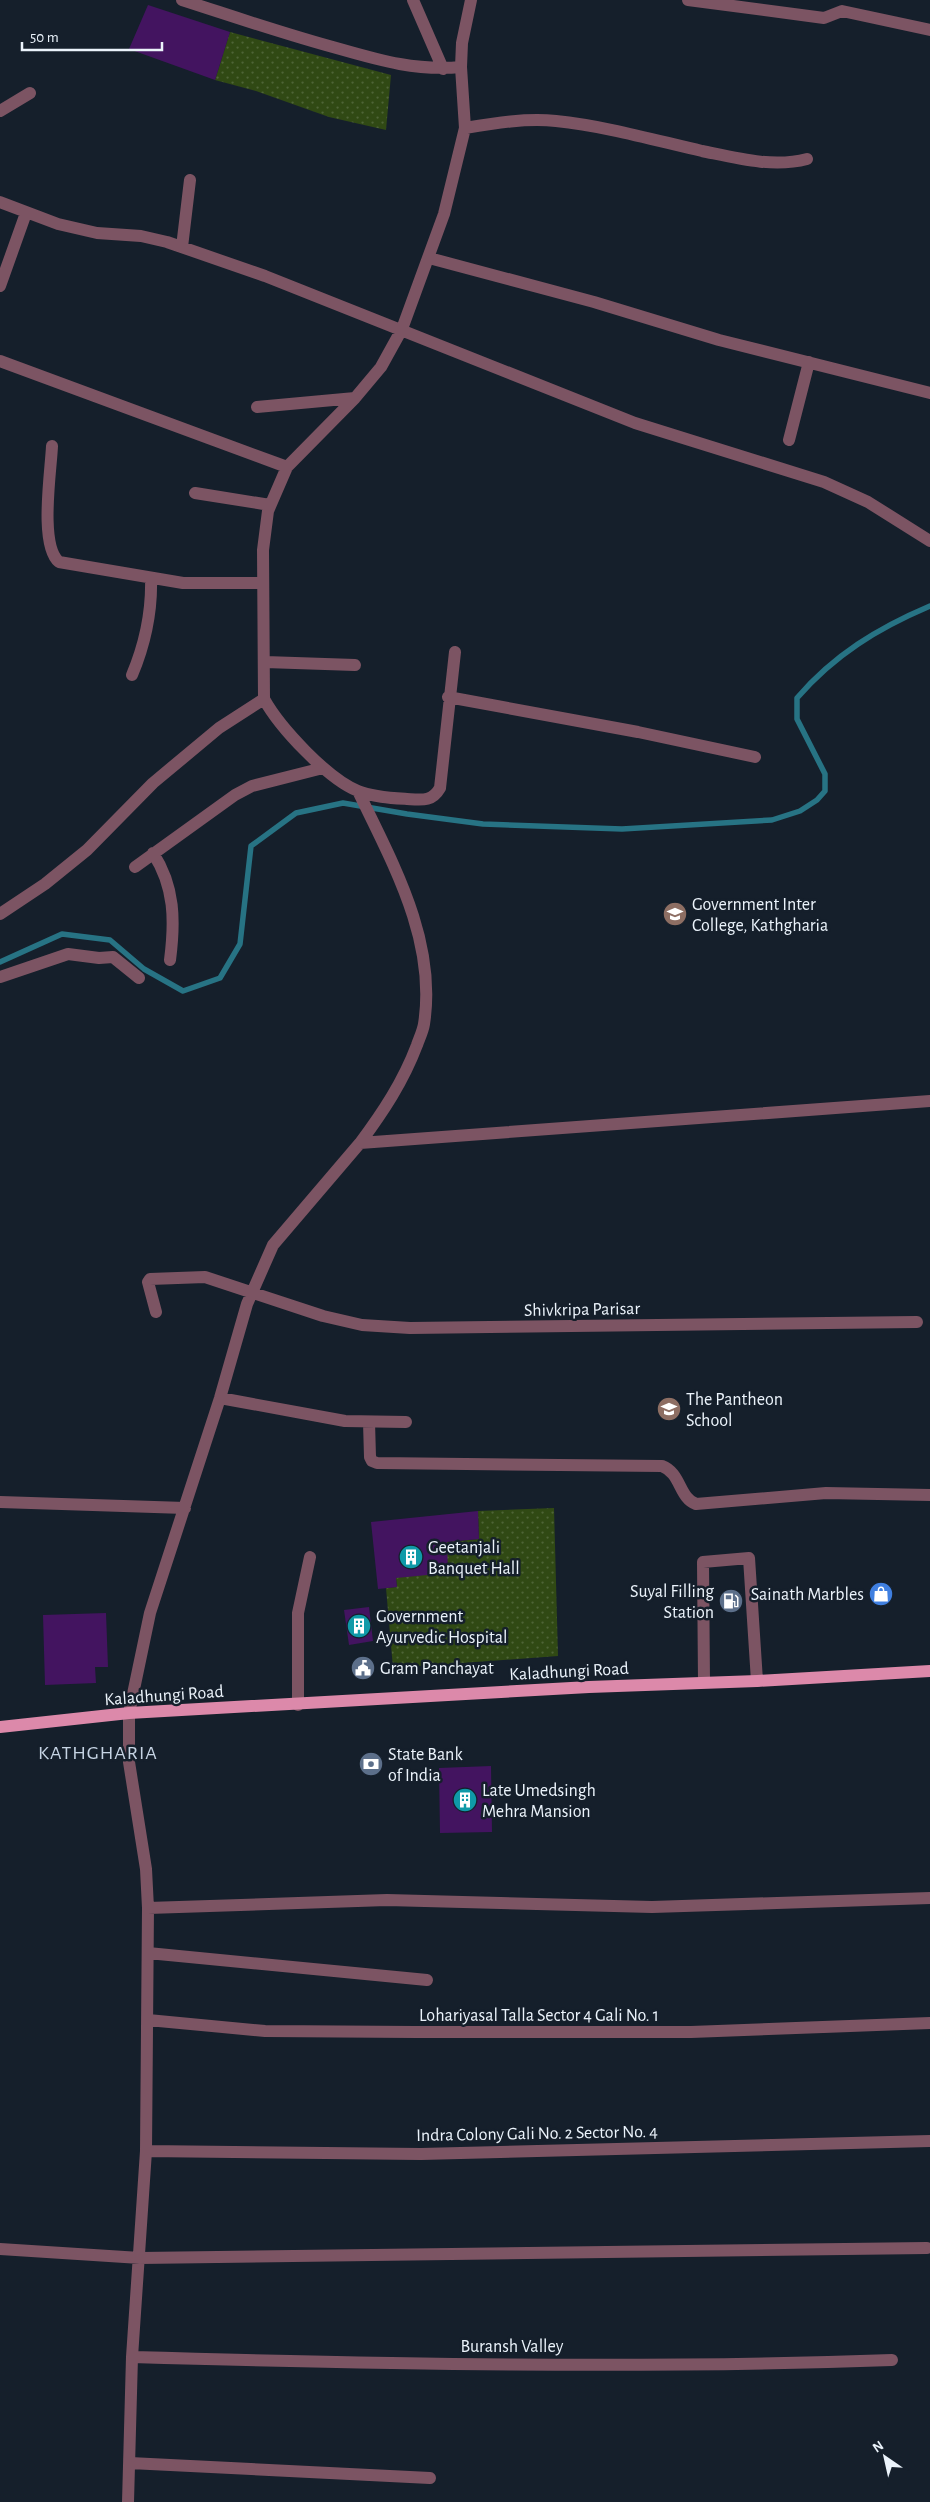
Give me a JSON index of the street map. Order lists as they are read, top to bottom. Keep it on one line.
{"streets":{"main road":["Kaladhungi Road"],"street":["Shivkripa Parisar","Lohariyasal Talla Sector 4 Gali No. 1","Indra Colony Gali No. 2 Sector No. 4","Buransh Valley"]},"districts":["KATHGHARIA"],"places":{"school or university":["Government Inter College, Kathgharia","The Pantheon School"],"building":["Geetanjali Banquet Hall","Government Ayurvedic Hospital","Late Umedsingh Mehra Mansion"],"shop":["Sainath Marbles"],"fuel station":["Suyal Filling Station"],"public building":["Gram Panchayat"],"bank":["State Bank of India"]},"scale_bar":"50 m","north":"top left"}
